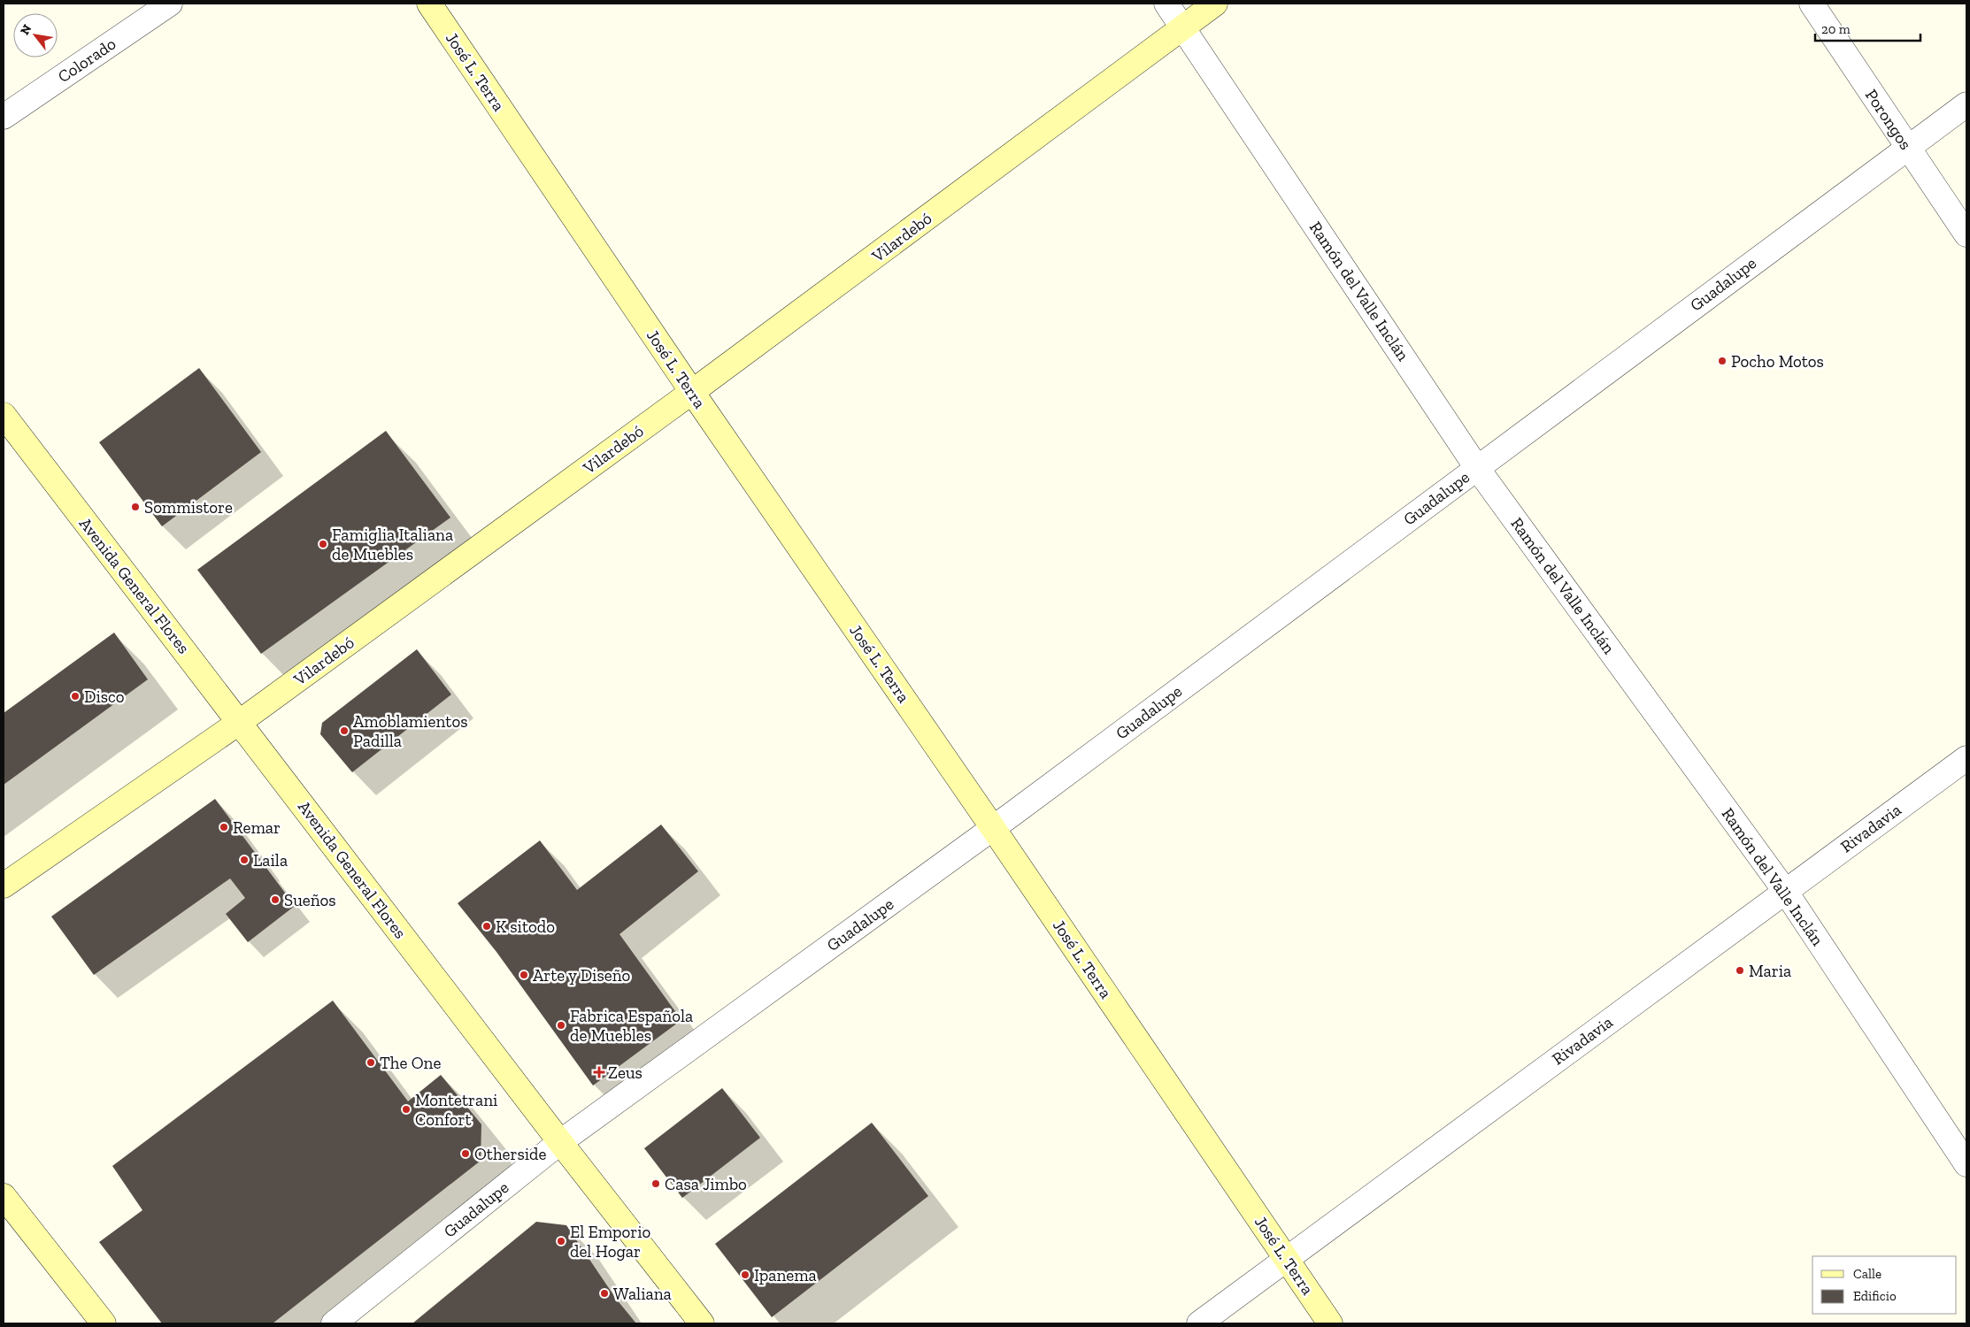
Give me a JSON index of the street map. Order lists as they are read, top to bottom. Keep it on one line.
{"streets":{"street":["Colorado","José L. Terra","Porongos","Vilardebó","Guadalupe","Ramón del Valle Inclán","Avenida General Flores","Rivadavia"]},"crossings":[["José L. Terra","Vilardebó"],["José L. Terra","Guadalupe"],["José L. Terra","Rivadavia"],["Porongos","Guadalupe"],["Vilardebó","Ramón del Valle Inclán"],["Vilardebó","Avenida General Flores"],["Guadalupe","Ramón del Valle Inclán"],["Guadalupe","Avenida General Flores"],["Ramón del Valle Inclán","Rivadavia"]],"places":{"other":["Pocho Motos","Sommistore","Famiglia Italiana de Muebles","Disco","Amoblamientos Padilla","Remar","Laila","Sueños","K sitodo","Maria","Arte y Diseño","Fabrica Española de Muebles","The One","Montetrani Confort","Otherside","Casa Jimbo","El Emporio del Hogar","Ipanema","Waliana"],"health":["Zeus"]},"legend":["Calle","Edificio"],"scale_bar":"20 m","north":"top left"}
